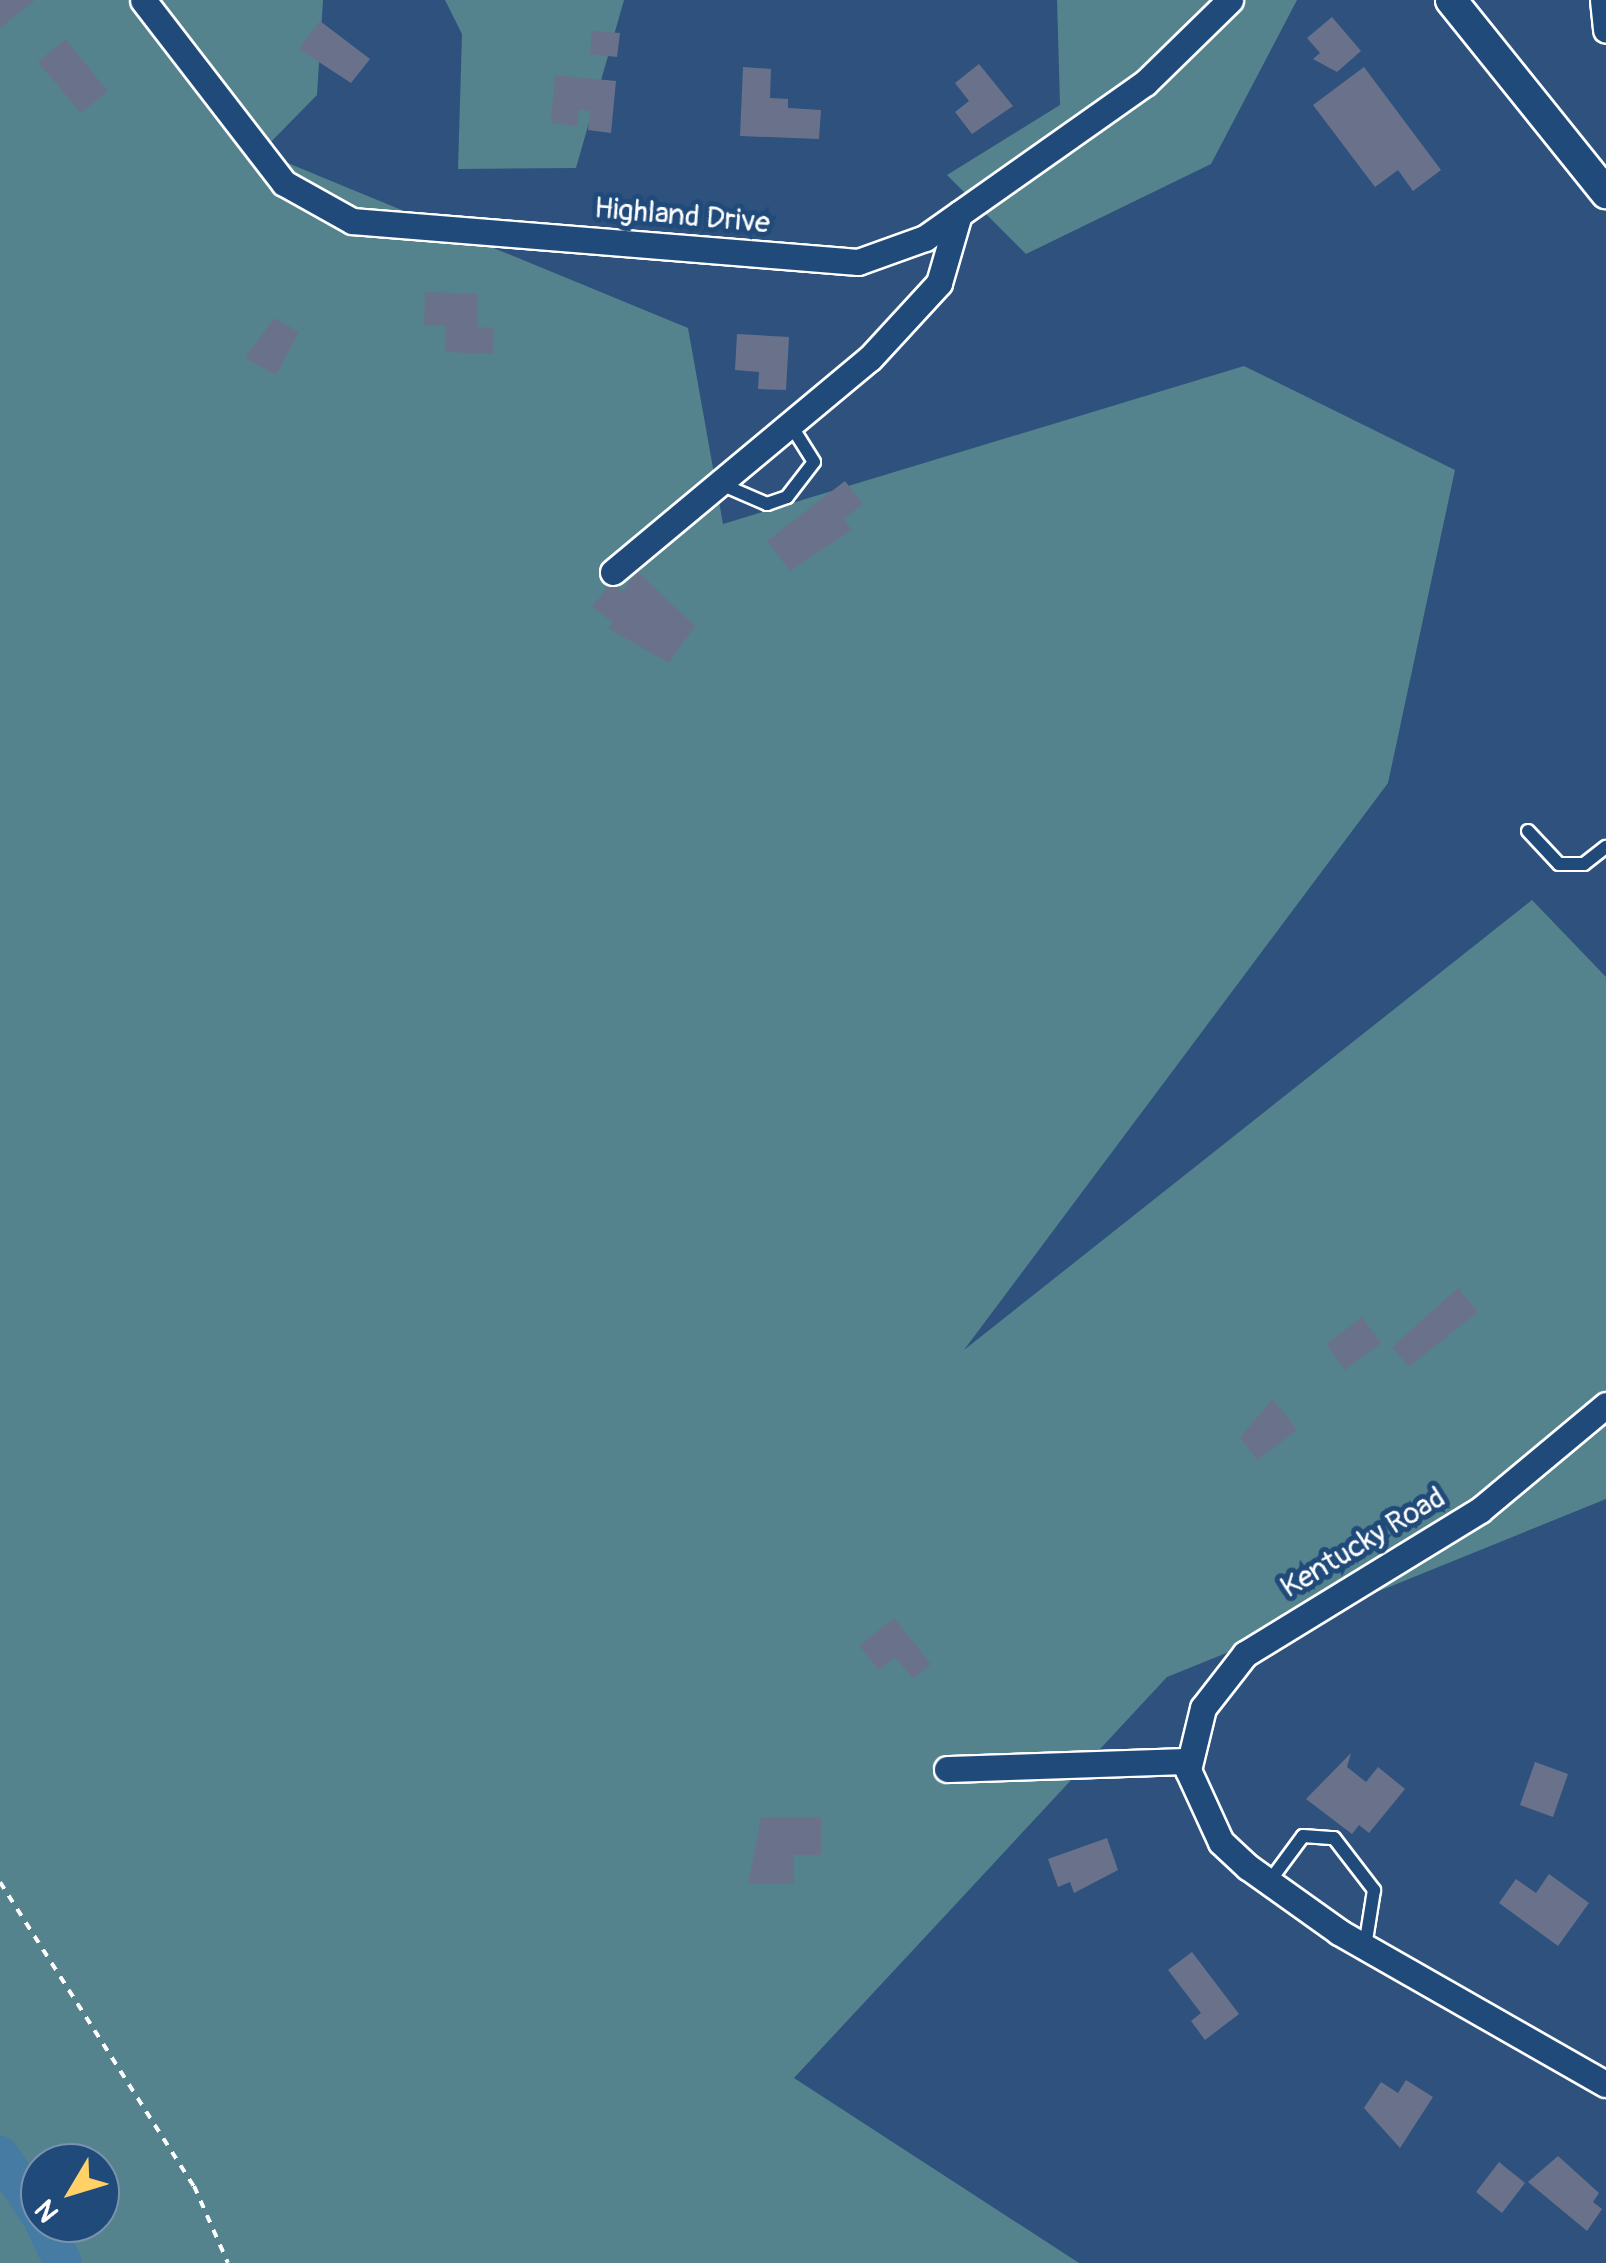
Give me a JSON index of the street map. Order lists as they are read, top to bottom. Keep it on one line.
{"streets":{"street":["Highland Drive","Kentucky Road"]},"north":"bottom left"}
